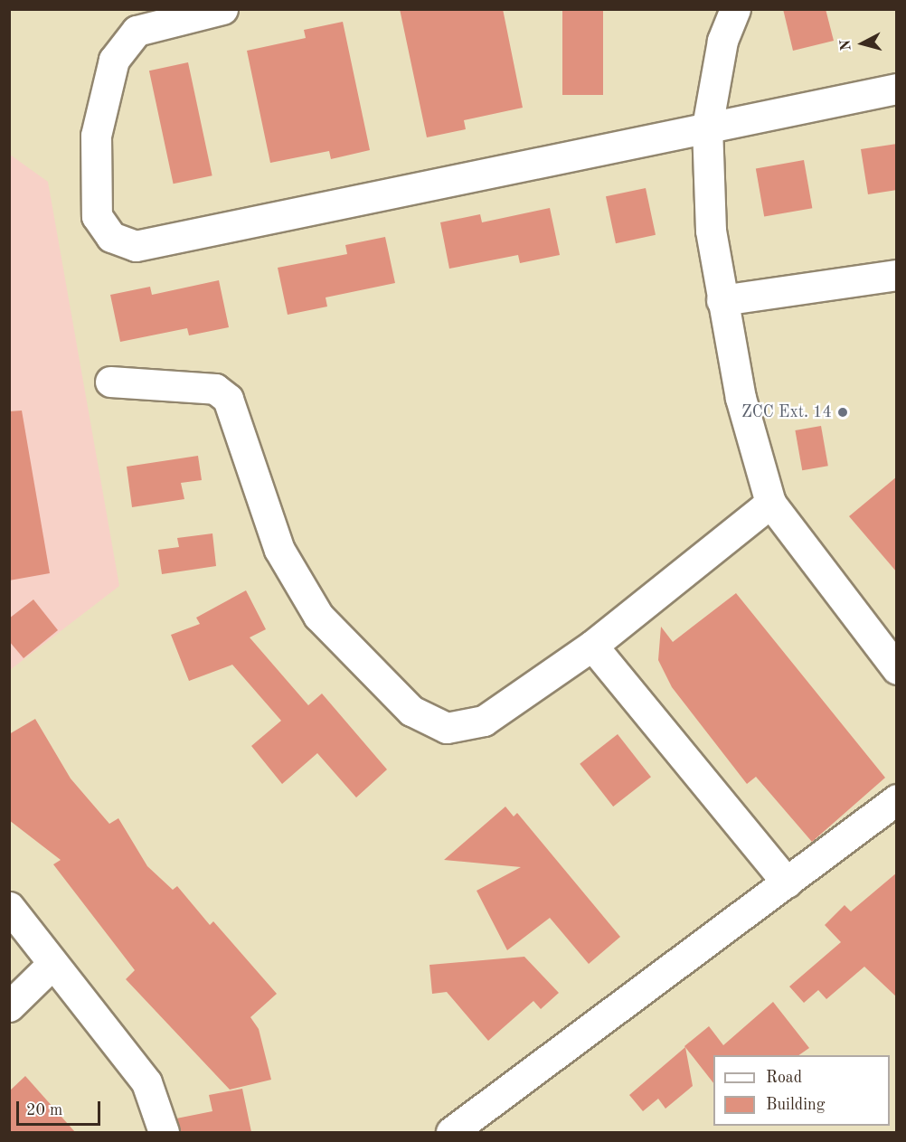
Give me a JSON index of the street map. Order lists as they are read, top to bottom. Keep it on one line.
{"places":["ZCC Ext. 14"],"legend":["Road","Building"],"scale_bar":"20 m","north":"left"}
